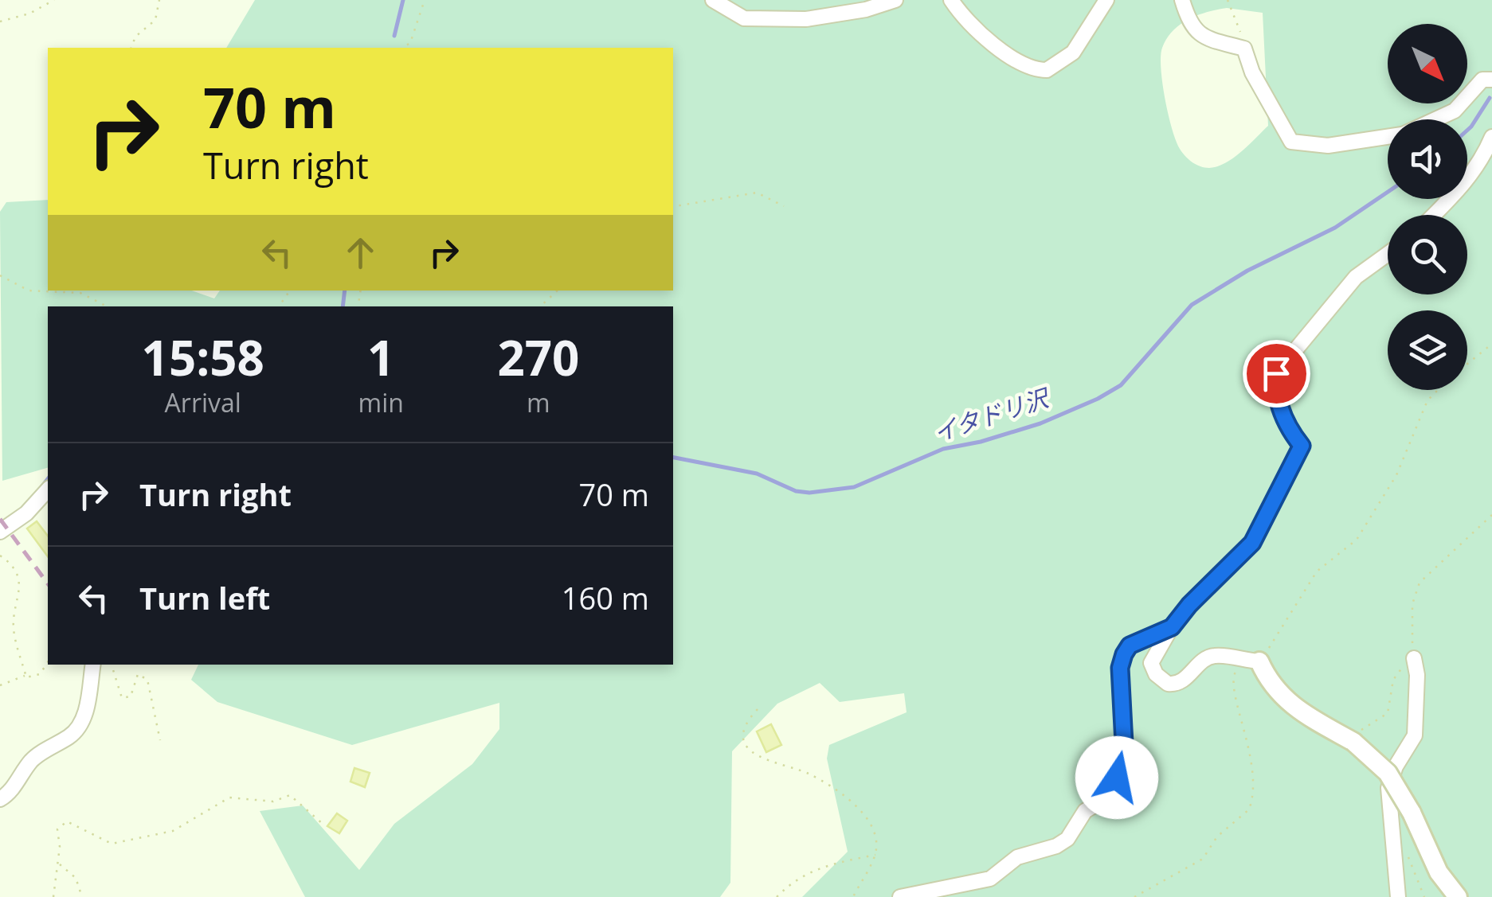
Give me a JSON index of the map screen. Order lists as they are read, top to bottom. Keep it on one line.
{"water":["イタドリ沢"],"north":"bottom right","page":{"turn":["70 m","Turn right"],"eta":["15:58","Arrival","1","min","270","m"],"list":[{"name":"Turn right","value":"70 m"},{"name":"Turn left","value":"160 m"}]}}
